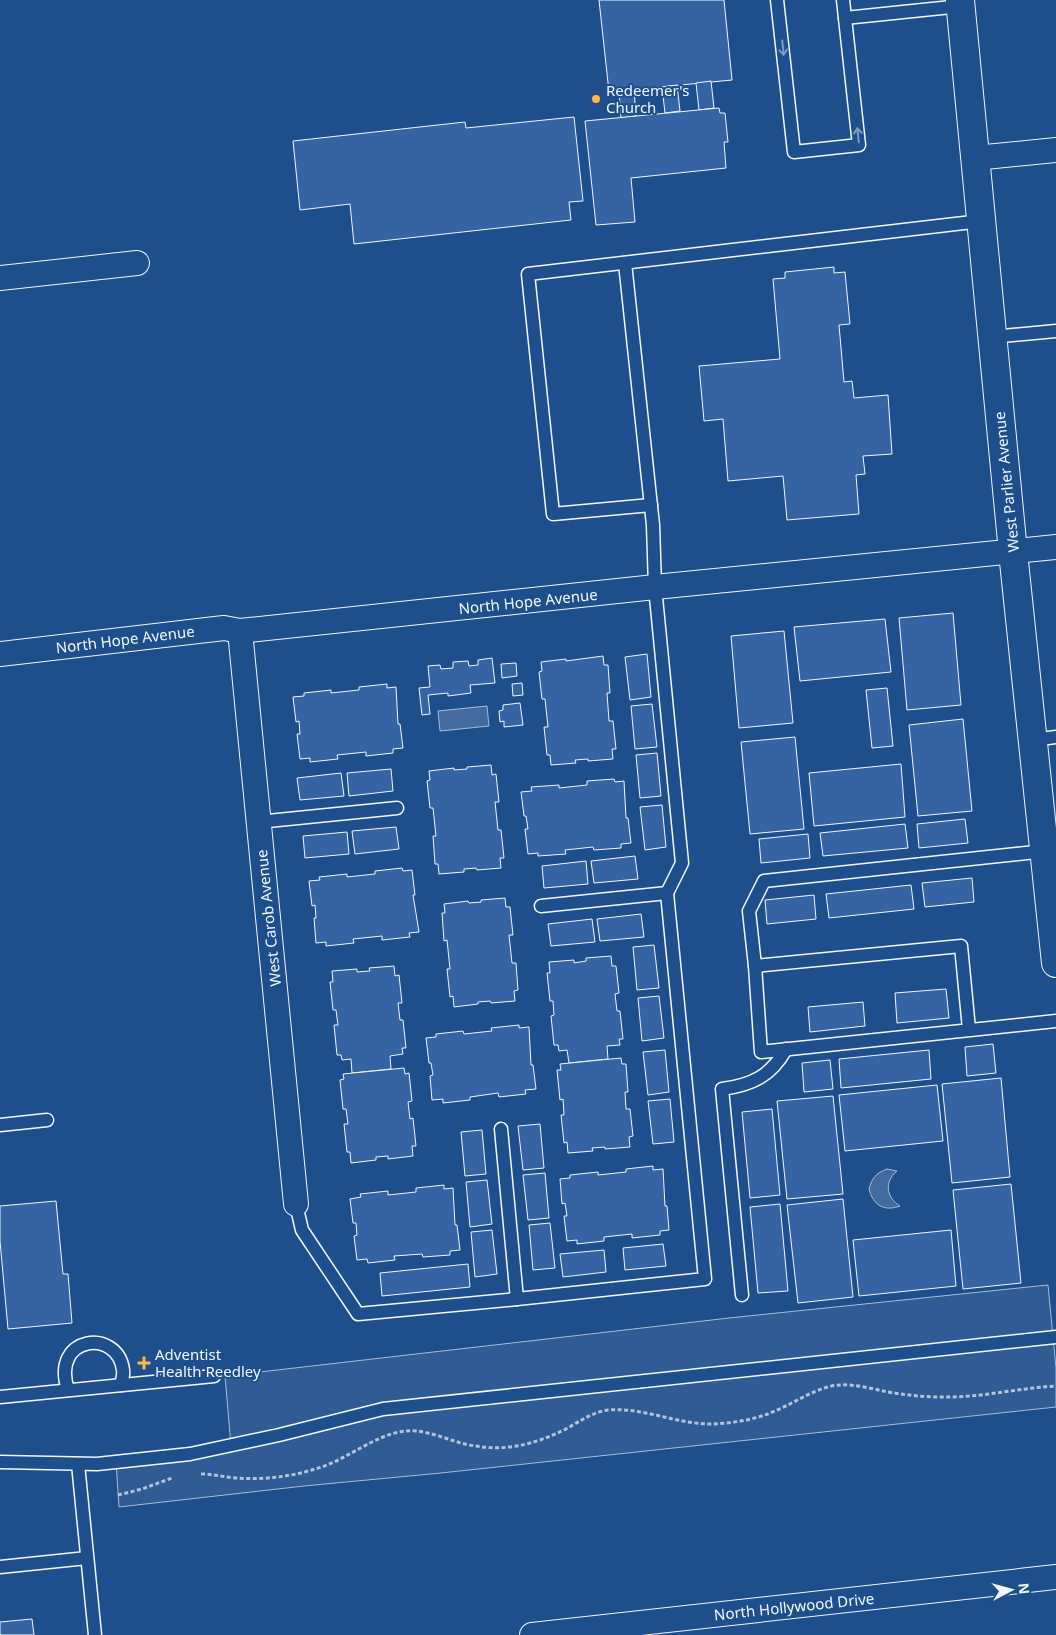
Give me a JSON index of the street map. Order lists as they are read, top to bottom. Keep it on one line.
{"streets":{"street":["West Parlier Avenue","North Hope Avenue","West Carob Avenue","North Hollywood Drive"]},"crossings":[["West Parlier Avenue","North Hope Avenue"],["North Hope Avenue","West Carob Avenue"]],"places":{"other":["Redeemer's Church"],"health":["Adventist Health Reedley"]},"north":"right"}
